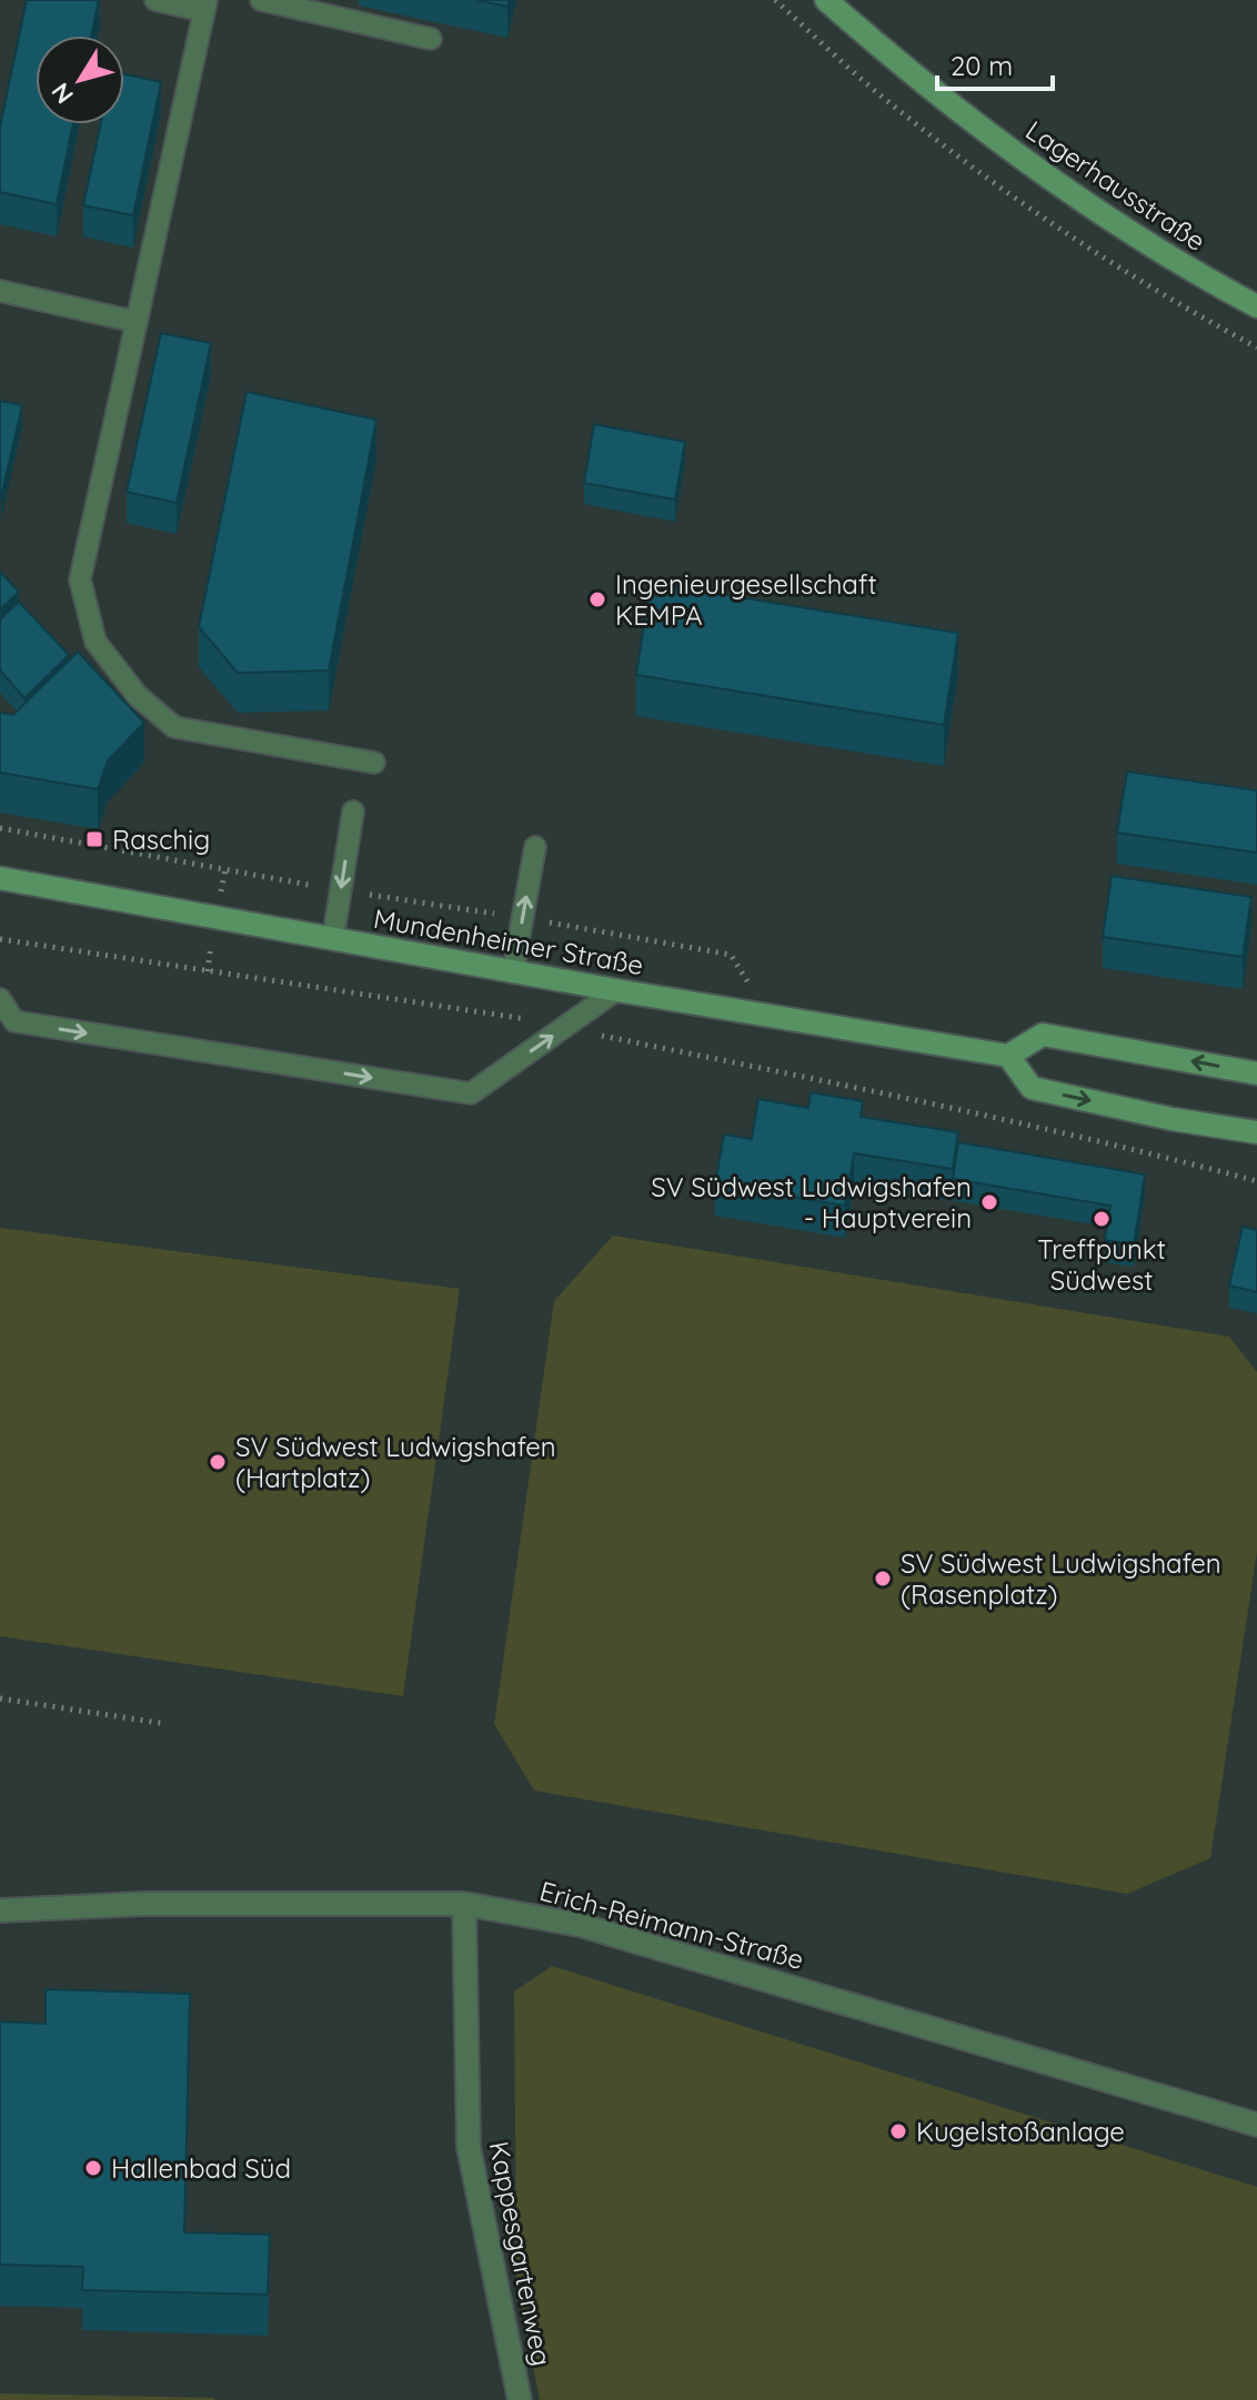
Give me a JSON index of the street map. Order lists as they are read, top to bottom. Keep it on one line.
{"streets":{"street":["Lagerhausstraße","Mundenheimer Straße","Erich-Reimann-Straße","Kappesgartenweg"]},"crossings":[["Erich-Reimann-Straße","Kappesgartenweg"]],"places":{"other":["Ingenieurgesellschaft KEMPA","SV Südwest Ludwigshafen - Hauptverein","Treffpunkt Südwest","SV Südwest Ludwigshafen (Hartplatz)","SV Südwest Ludwigshafen (Rasenplatz)","Kugelstoßanlage","Hallenbad Süd"],"transit":["Raschig"]},"scale_bar":"20 m","north":"bottom left"}
